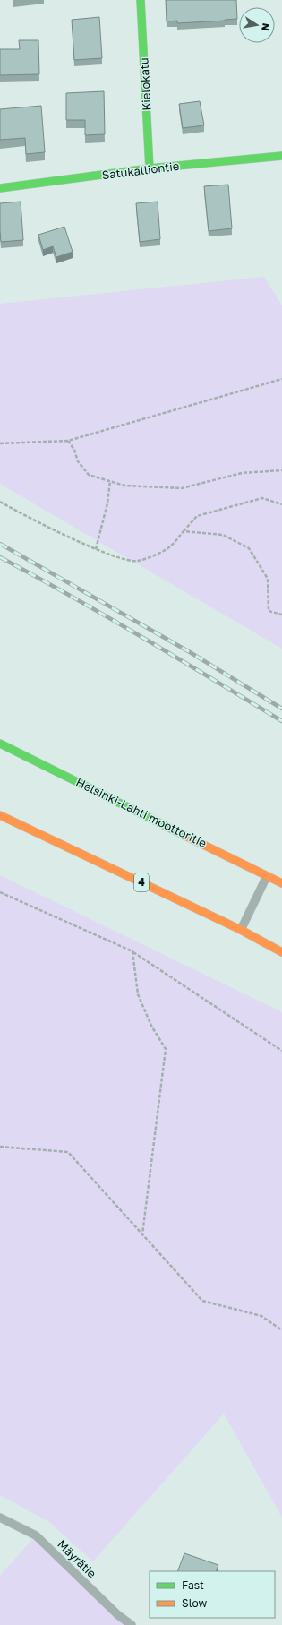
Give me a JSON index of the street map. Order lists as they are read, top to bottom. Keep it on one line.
{"streets":{"main road":["Kielokatu","Satukalliontie","Helsinki-Lahti moottoritie","4"],"lane":["Mäyrätie"]},"crossings":[["Kielokatu","Satukalliontie"]],"legend":["Fast","Slow"],"north":"right"}
